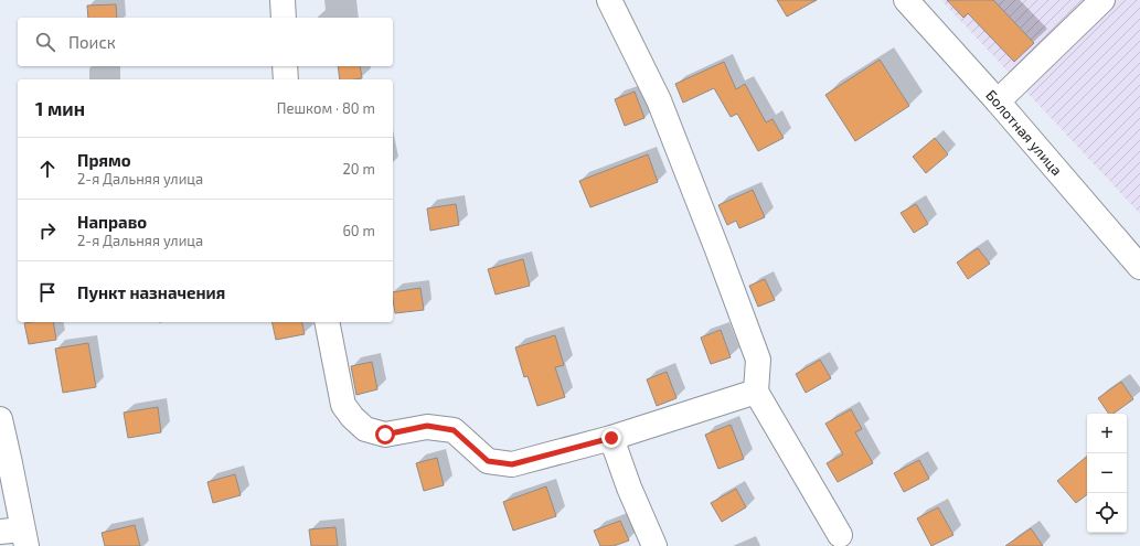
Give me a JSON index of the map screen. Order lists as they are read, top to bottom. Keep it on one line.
{"streets":{"street":["Болотная улица"]},"page":{"search":"Поиск","heading":["1 мин","Пешком · 80 m"],"list":[["Прямо","2-я Дальняя улица","20 m"],["Направо","2-я Дальняя улица","60 m"],"Пункт назначения"],"map_buttons":["+","−"]}}
